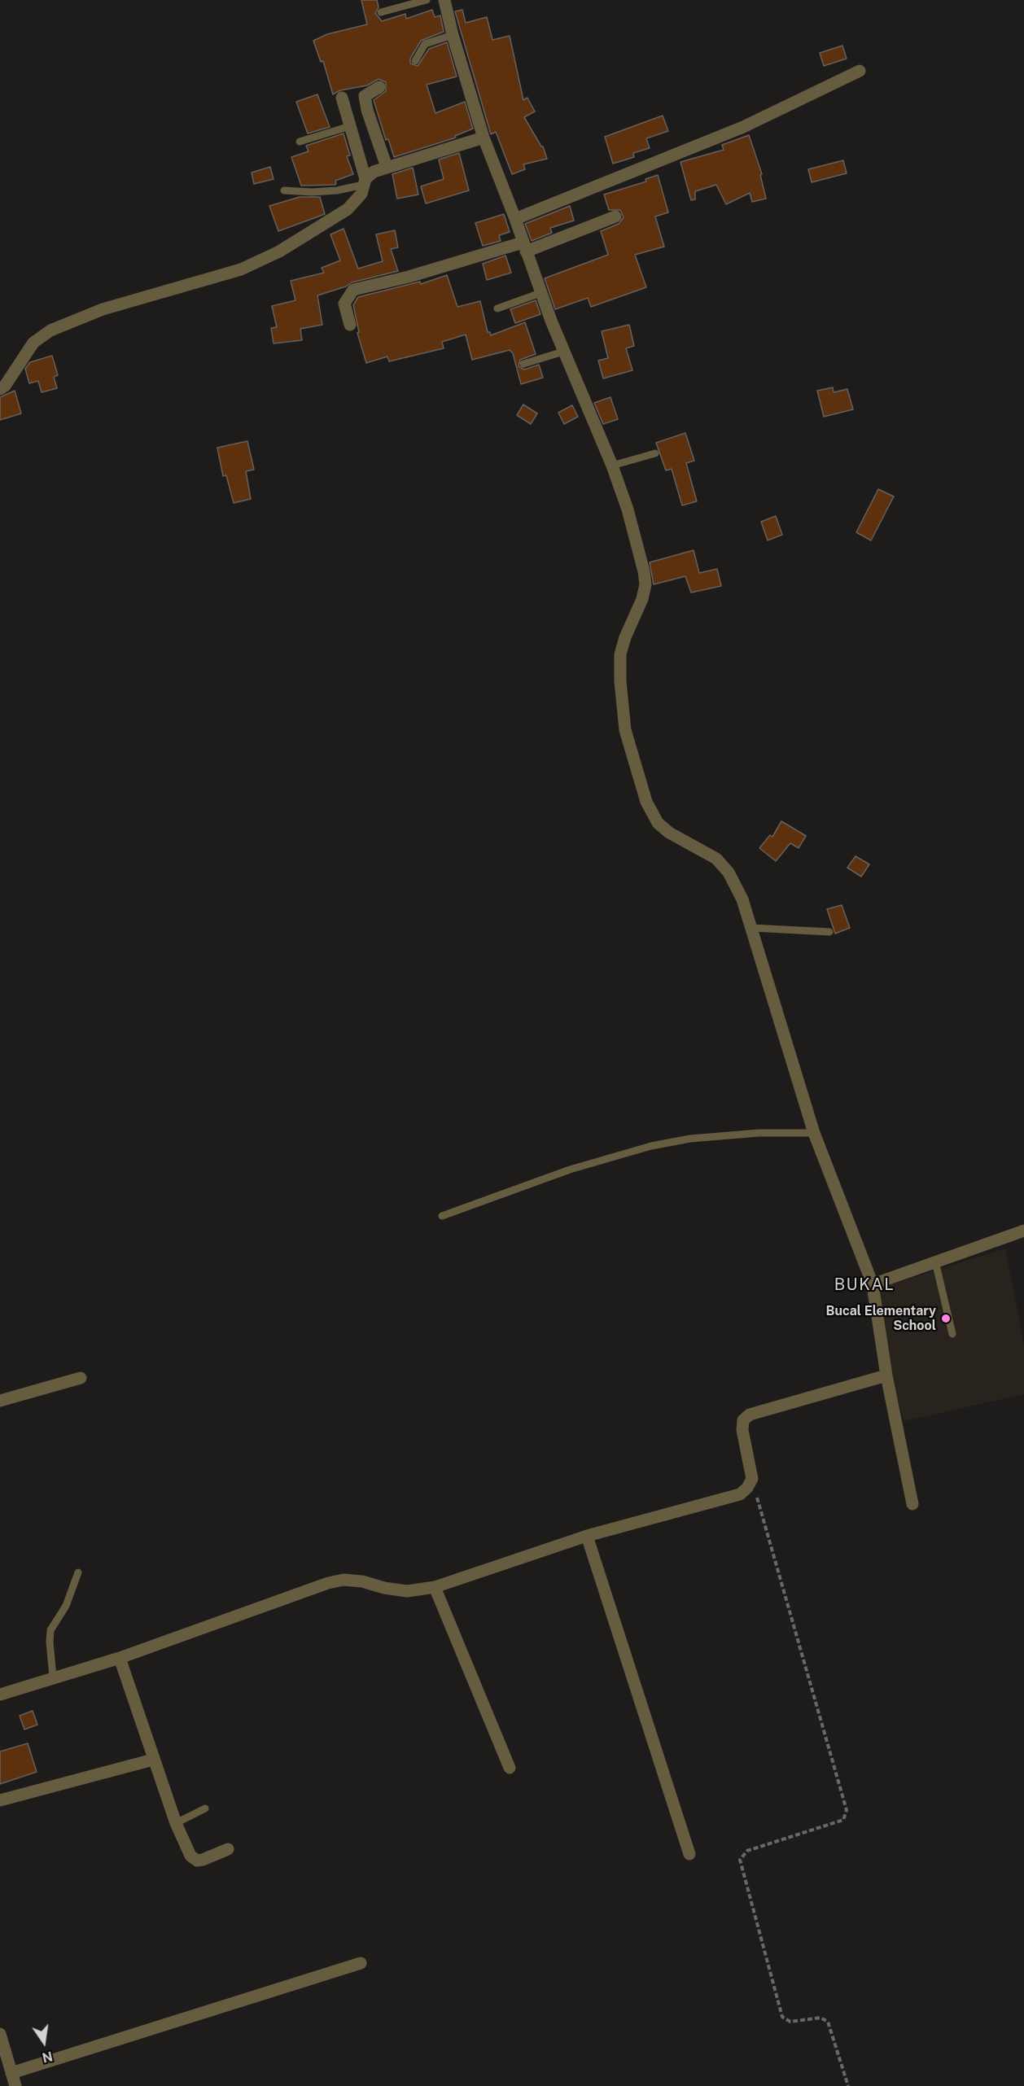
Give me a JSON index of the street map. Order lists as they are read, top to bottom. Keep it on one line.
{"districts":["BUKAL"],"places":["Bucal Elementary School"],"north":"bottom"}
